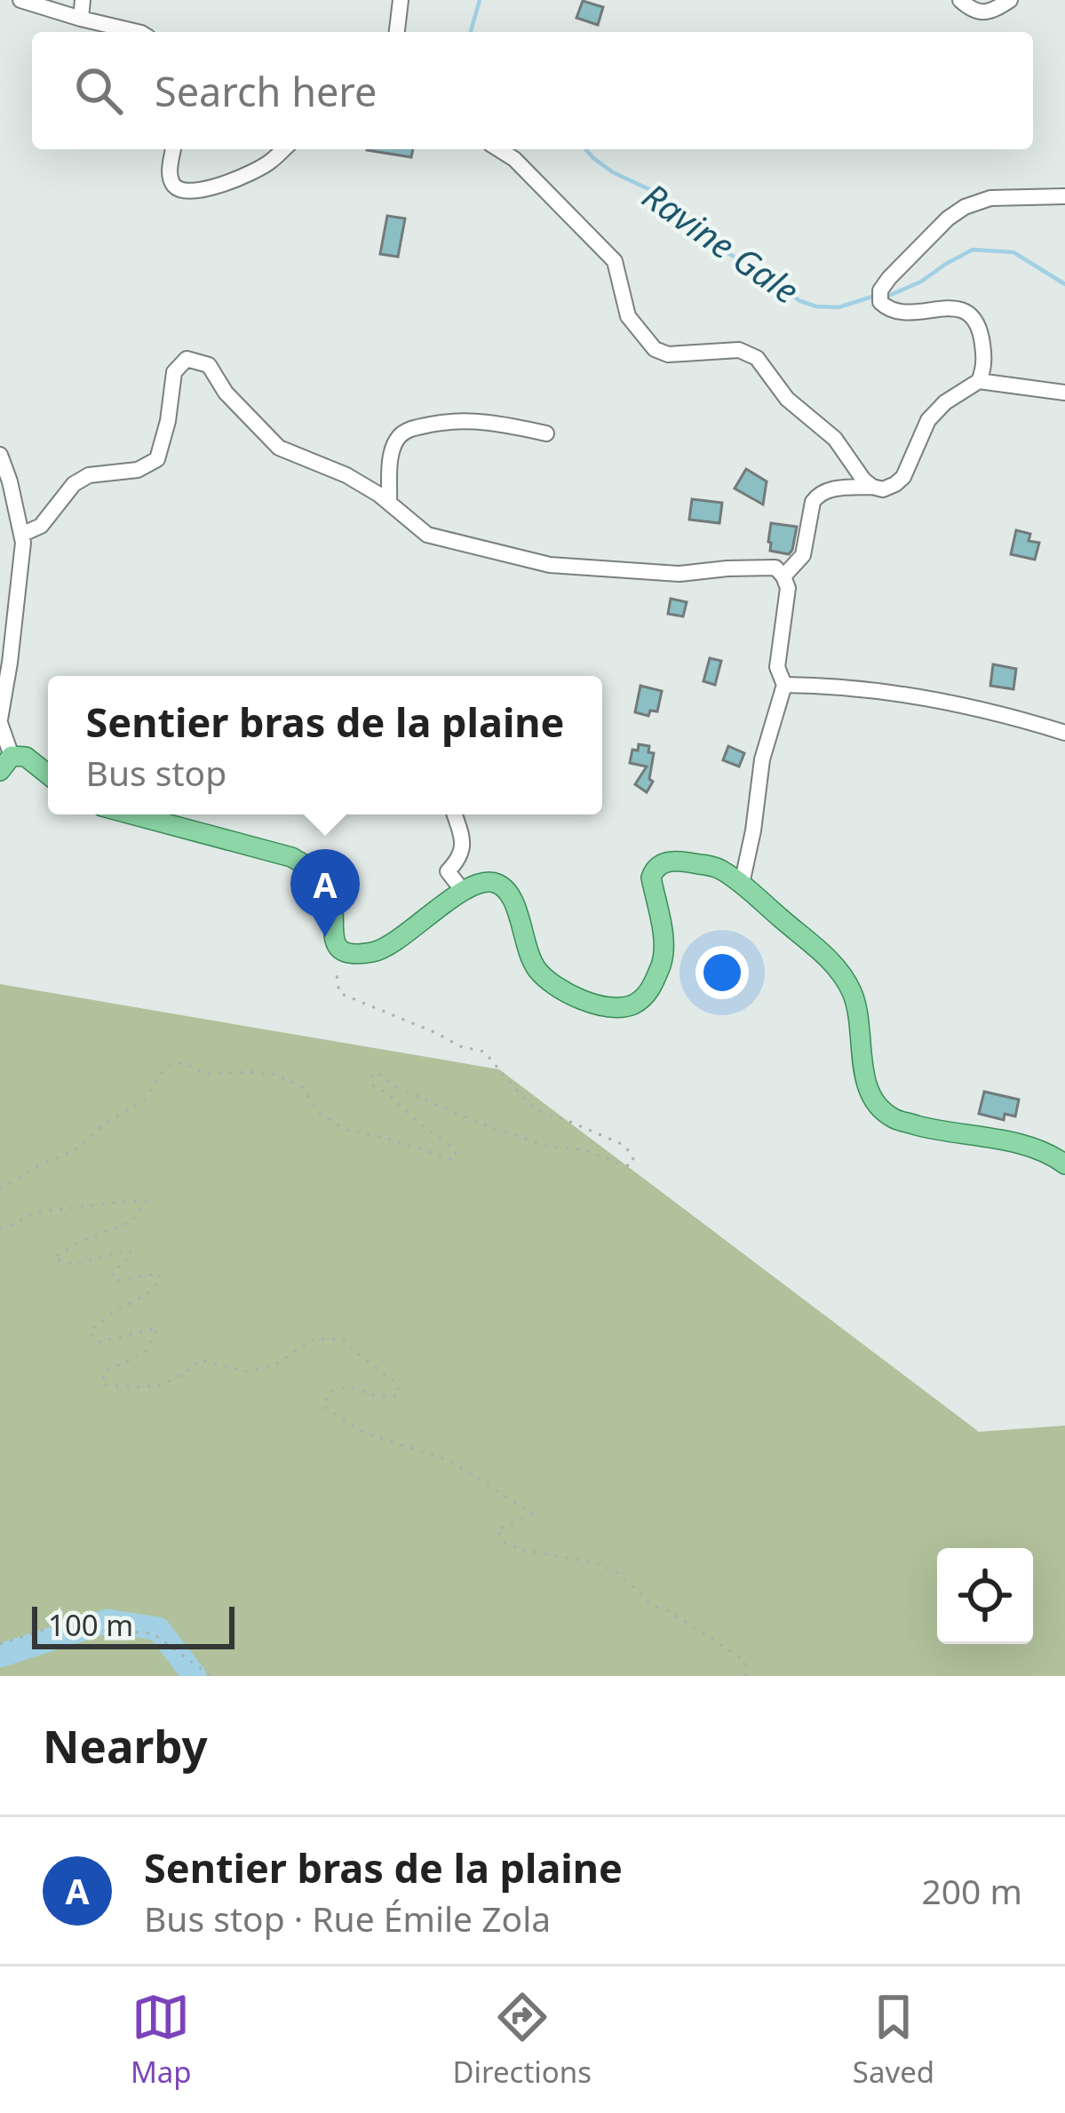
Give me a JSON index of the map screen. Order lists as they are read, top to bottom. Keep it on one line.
{"water":["Ravine Gale"],"scale_bar":"100 m","page":{"search":"Search here","popup":["Sentier bras de la plaine","Bus stop"],"pins":"A","scale":"100 m","heading":"Nearby","list":[{"mark":"A","name":"Sentier bras de la plaine","note":"Bus stop · Rue Émile Zola","value":"200 m"}],"nav":["Map","Directions","Saved"]}}
